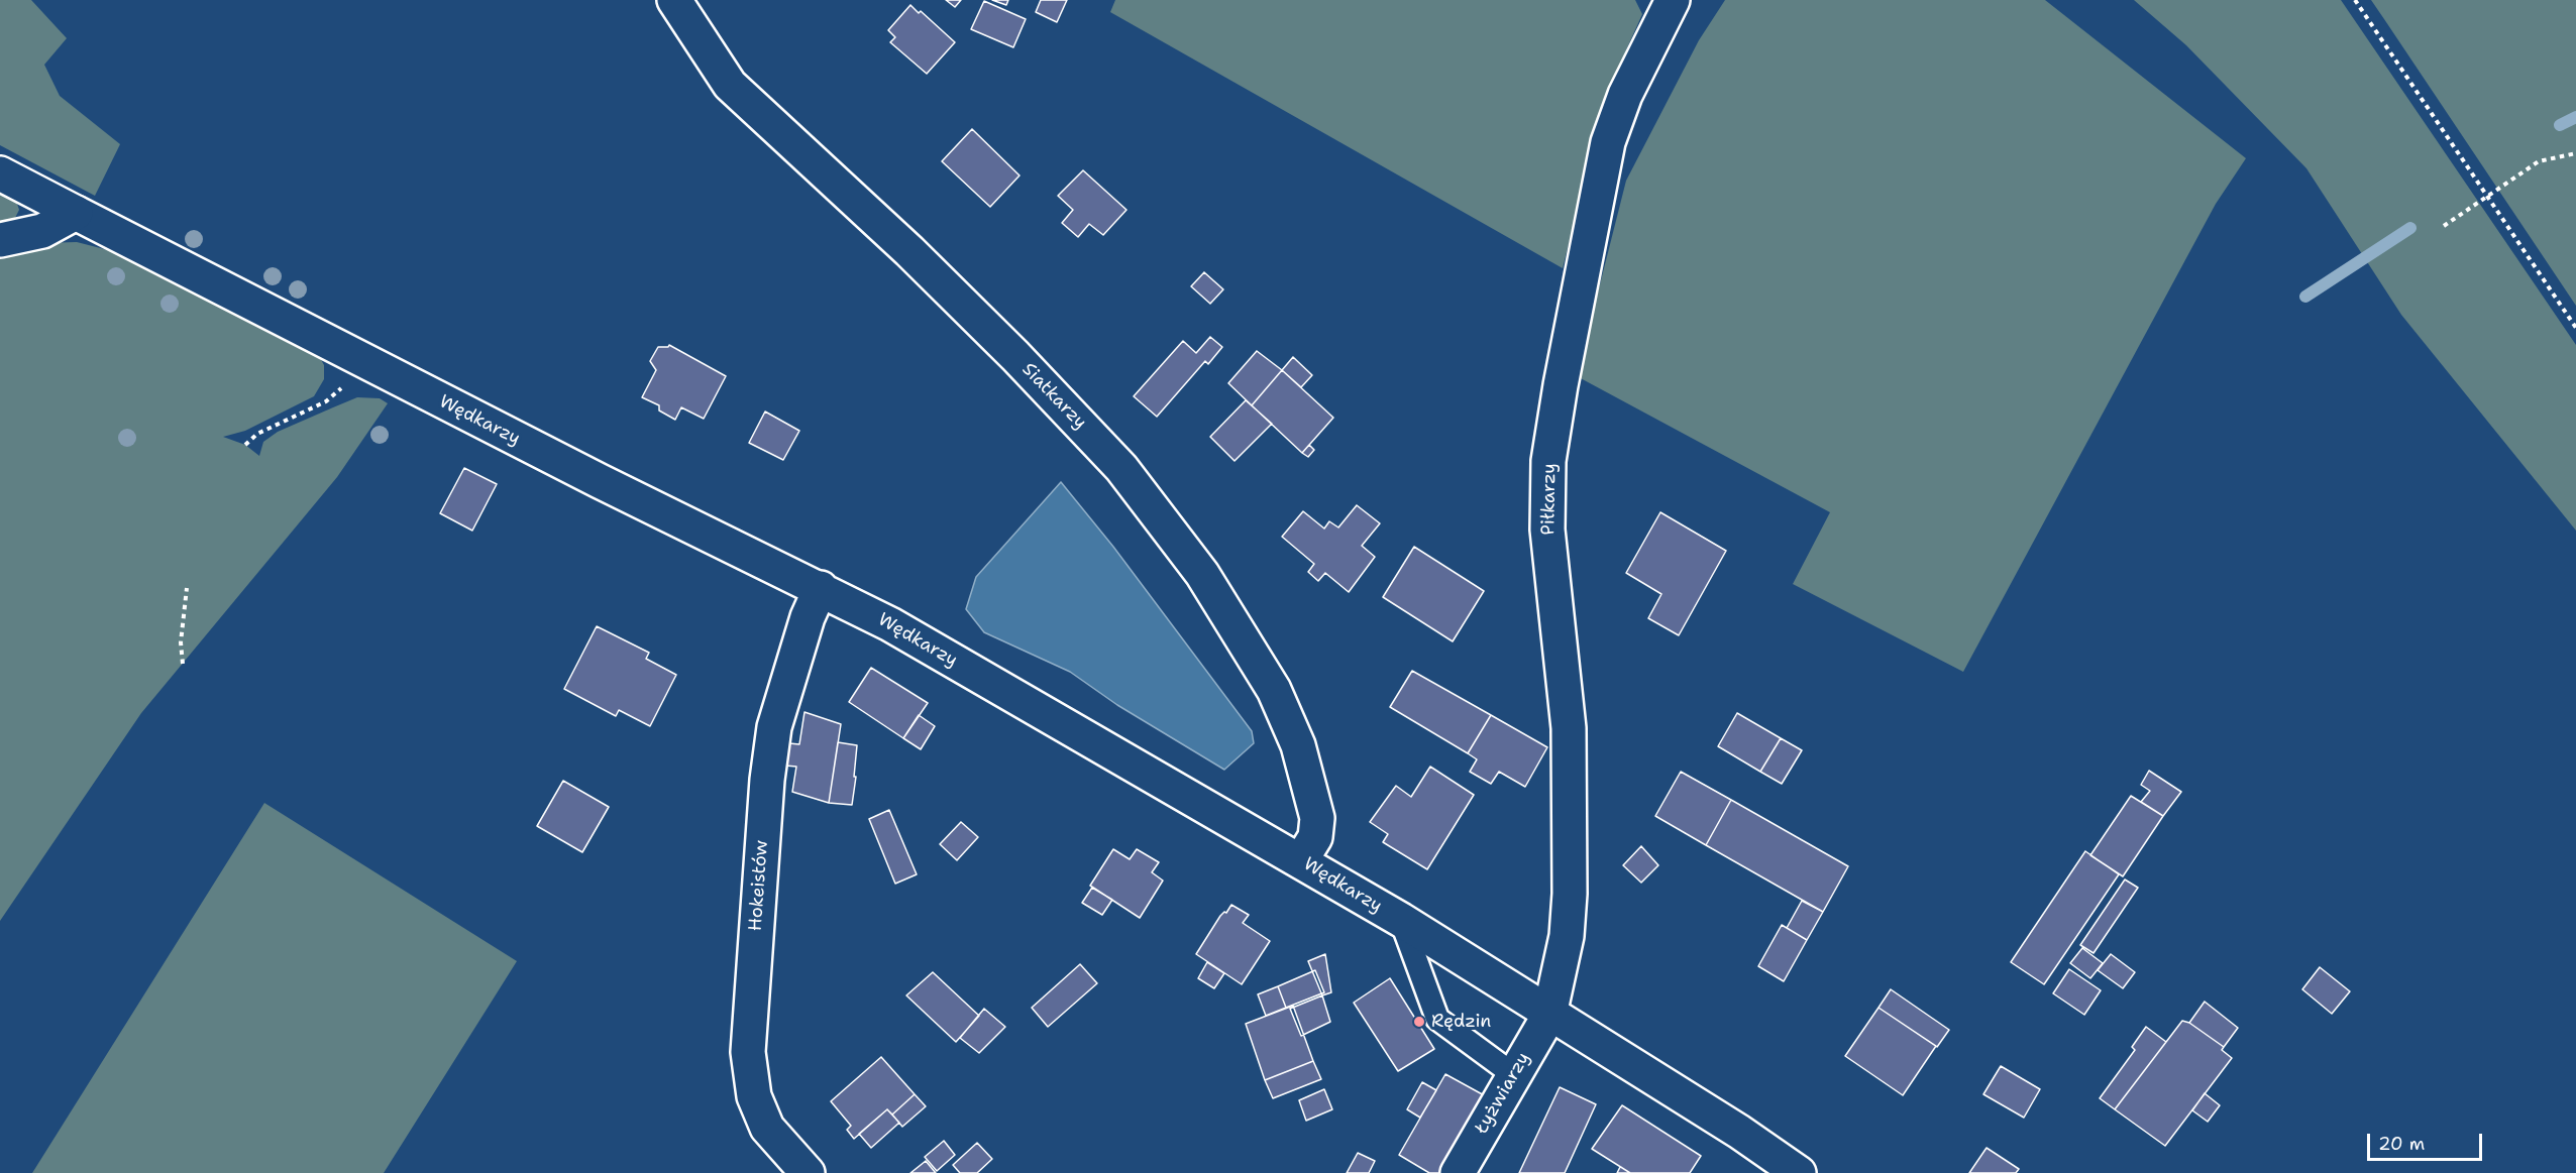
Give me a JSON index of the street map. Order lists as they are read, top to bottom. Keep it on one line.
{"streets":{"street":["Siatkarzy","Wędkarzy","Piłkarzy","Hokeistów","Łyżwiarzy"]},"crossings":[["Siatkarzy","Wędkarzy"],["Wędkarzy","Piłkarzy"],["Wędkarzy","Hokeistów"],["Wędkarzy","Łyżwiarzy"],["Piłkarzy","Łyżwiarzy"]],"places":["Rędzin"],"scale_bar":"20 m"}
